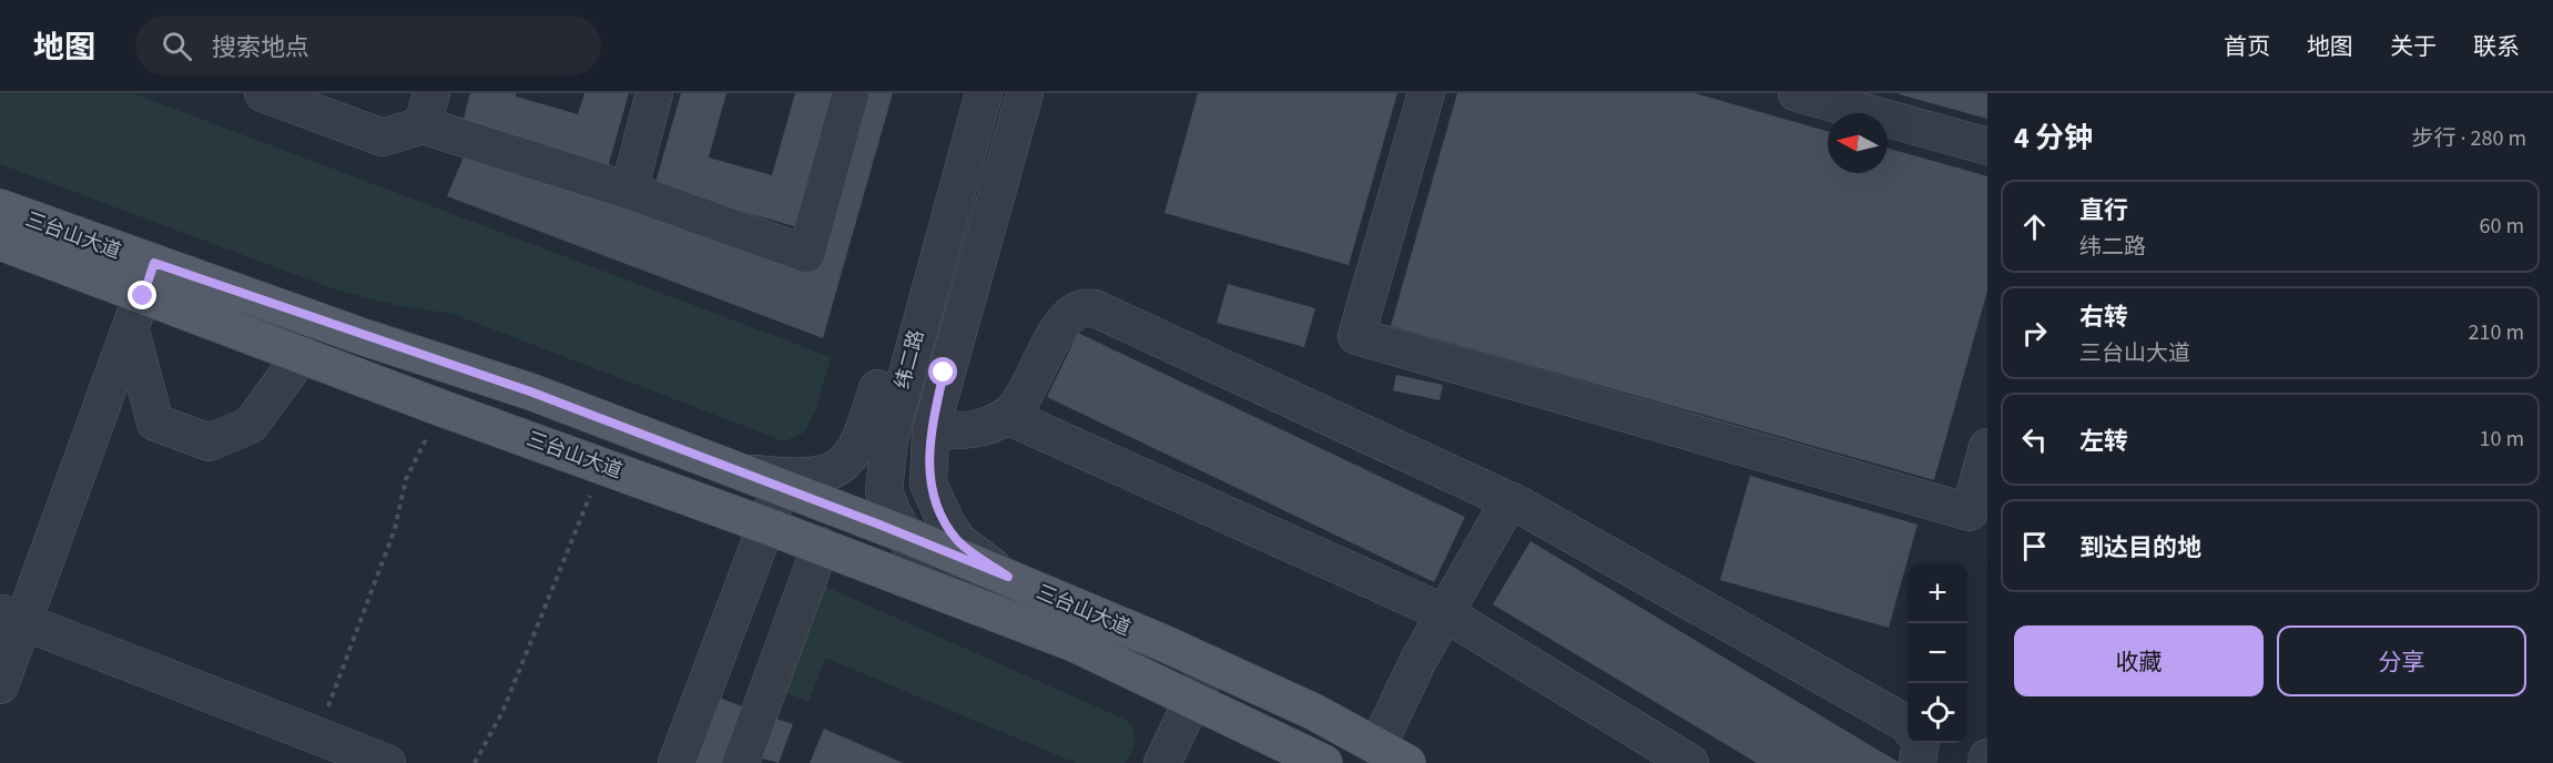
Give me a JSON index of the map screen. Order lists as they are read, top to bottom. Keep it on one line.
{"streets":{"main road":["三台山大道"],"street":["纬二路"]},"crossings":[["三台山大道","纬二路"]],"north":"left","page":{"header":"地图","search":"搜索地点","nav":["首页","地图","关于","联系"],"heading":["4 分钟","步行 · 280 m"],"list":[["直行","纬二路","60 m"],["右转","三台山大道","210 m"],["左转","10 m"],"到达目的地"],"map_buttons":["+","−"],"buttons":["收藏","分享"]}}
